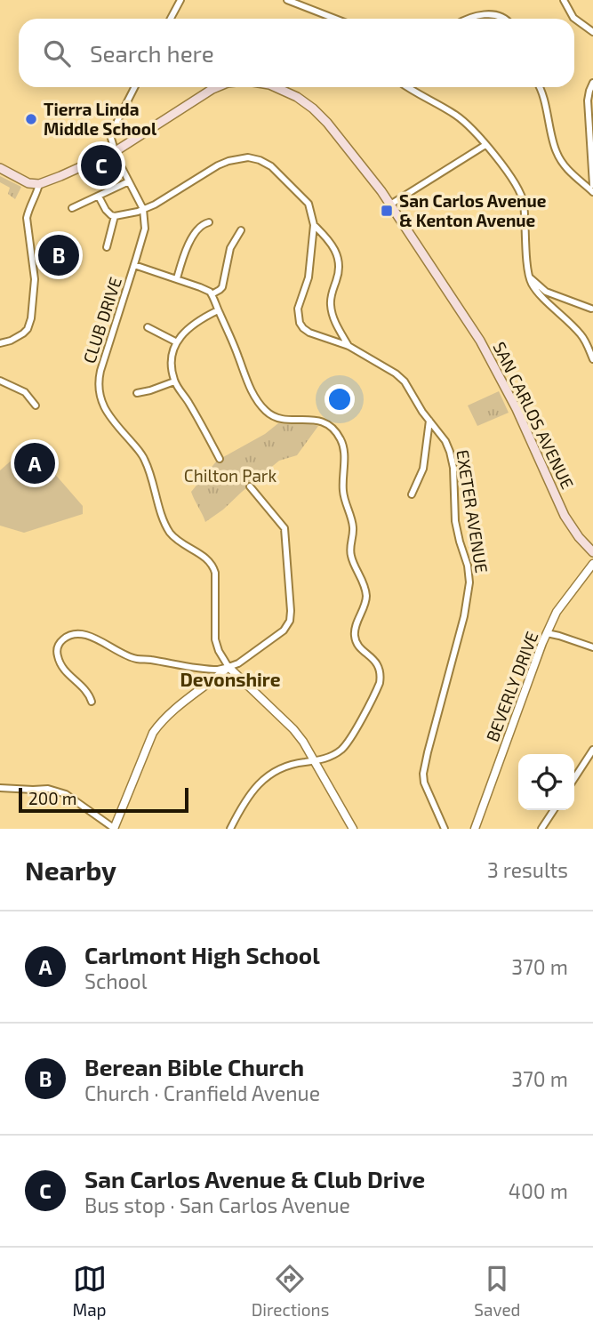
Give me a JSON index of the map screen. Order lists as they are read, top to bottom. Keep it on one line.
{"streets":{"main road":["SAN CARLOS AVENUE"],"street":["CLUB DRIVE","EXETER AVENUE","BEVERLY DRIVE"]},"crossings":[["CLUB DRIVE","EXETER AVENUE"]],"districts":["Devonshire"],"parks":["Chilton Park"],"places":{"other":["Tierra Linda Middle School"],"transit":["San Carlos Avenue & Kenton Avenue"]},"scale_bar":"200 m","page":{"search":"Search here","pins":["C","B","A"],"scale":"200 m","heading":["Nearby","3 results"],"list":[{"mark":"A","name":"Carlmont High School","note":"School","value":"370 m"},{"mark":"B","name":"Berean Bible Church","note":"Church · Cranfield Avenue","value":"370 m"},{"mark":"C","name":"San Carlos Avenue & Club Drive","note":"Bus stop · San Carlos Avenue","value":"400 m"}],"nav":["Map","Directions","Saved"]}}
